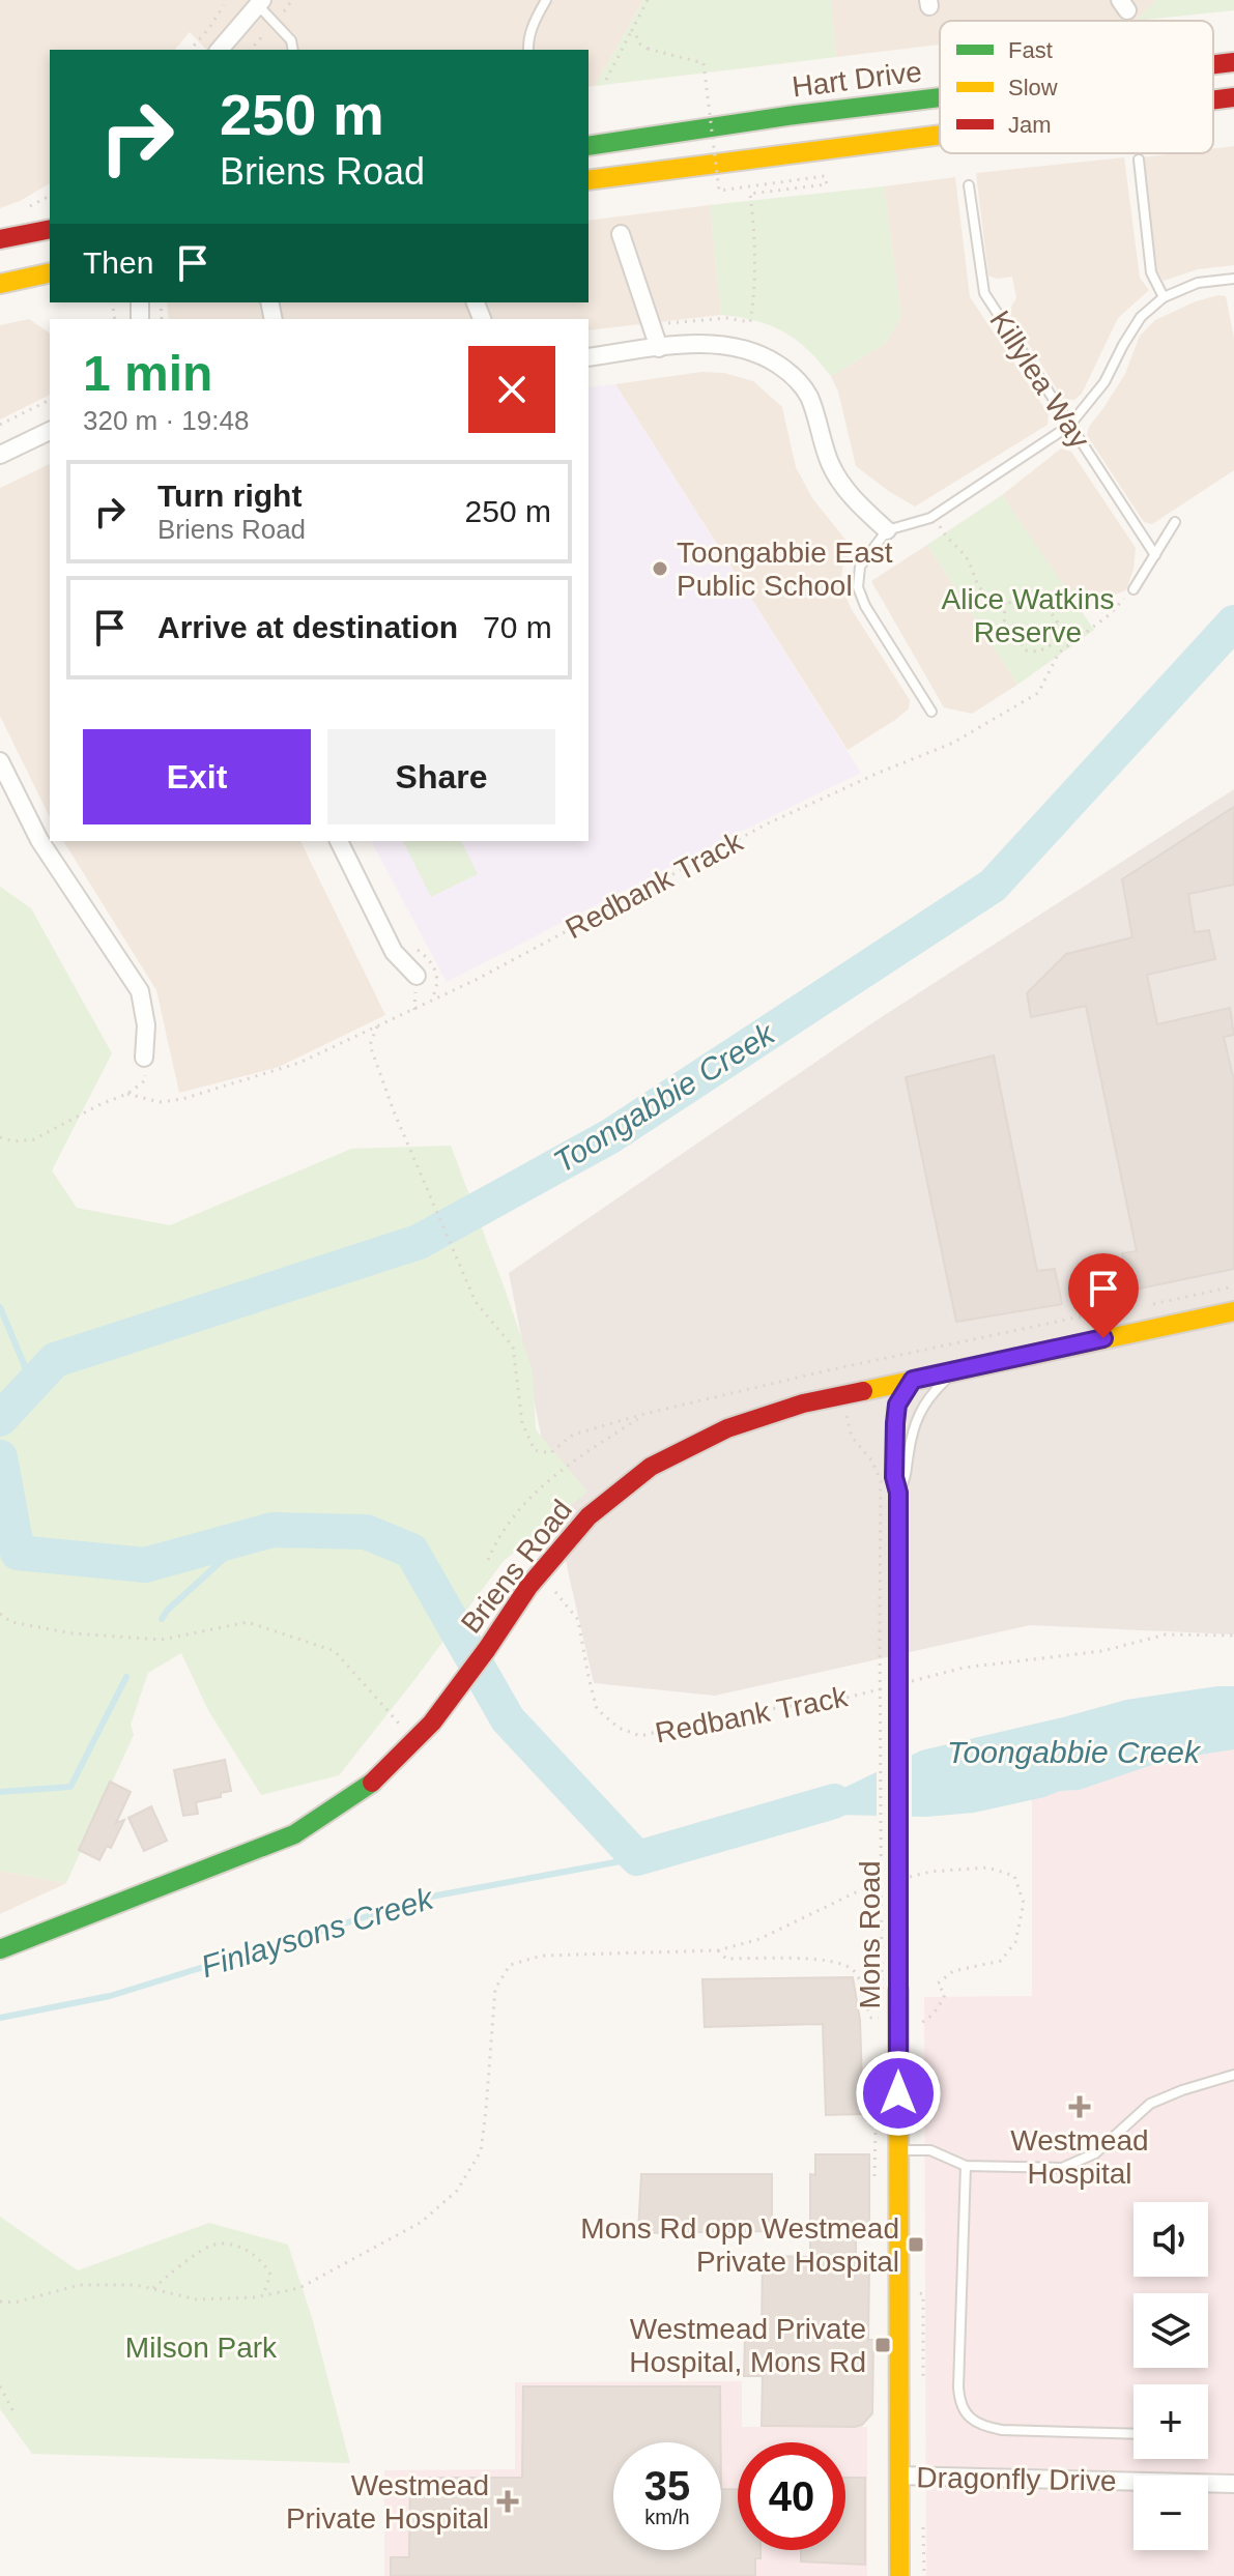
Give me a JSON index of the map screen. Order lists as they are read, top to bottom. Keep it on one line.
{"streets":{"main road":["Hart Drive","Briens Road","Mons Road"],"street":["Dragonfly Drive"],"lane":["Killylea Way"],"path":["Redbank Track"]},"crossings":[["Briens Road","Mons Road"],["Mons Road","Dragonfly Drive"]],"water":["Toongabbie Creek","Finlaysons Creek"],"parks":["Alice Watkins Reserve","Milson Park"],"places":{"other":["Toongabbie East Public School"],"health":["Westmead Hospital","Westmead Private Hospital"],"transit":["Mons Rd opp Westmead Private Hospital","Westmead Private Hospital, Mons Rd"]},"legend":["Fast","Slow","Jam"],"page":{"turn":["250 m","Briens Road"],"then":"Then","heading":["1 min","320 m · 19:48"],"list":[{"name":"Turn right","note":"Briens Road","value":"250 m"},{"name":"Arrive at destination","value":"70 m"}],"buttons":["Exit","Share"],"map_buttons":["+","−"],"speed":"35 km/h","limit":"40"}}
